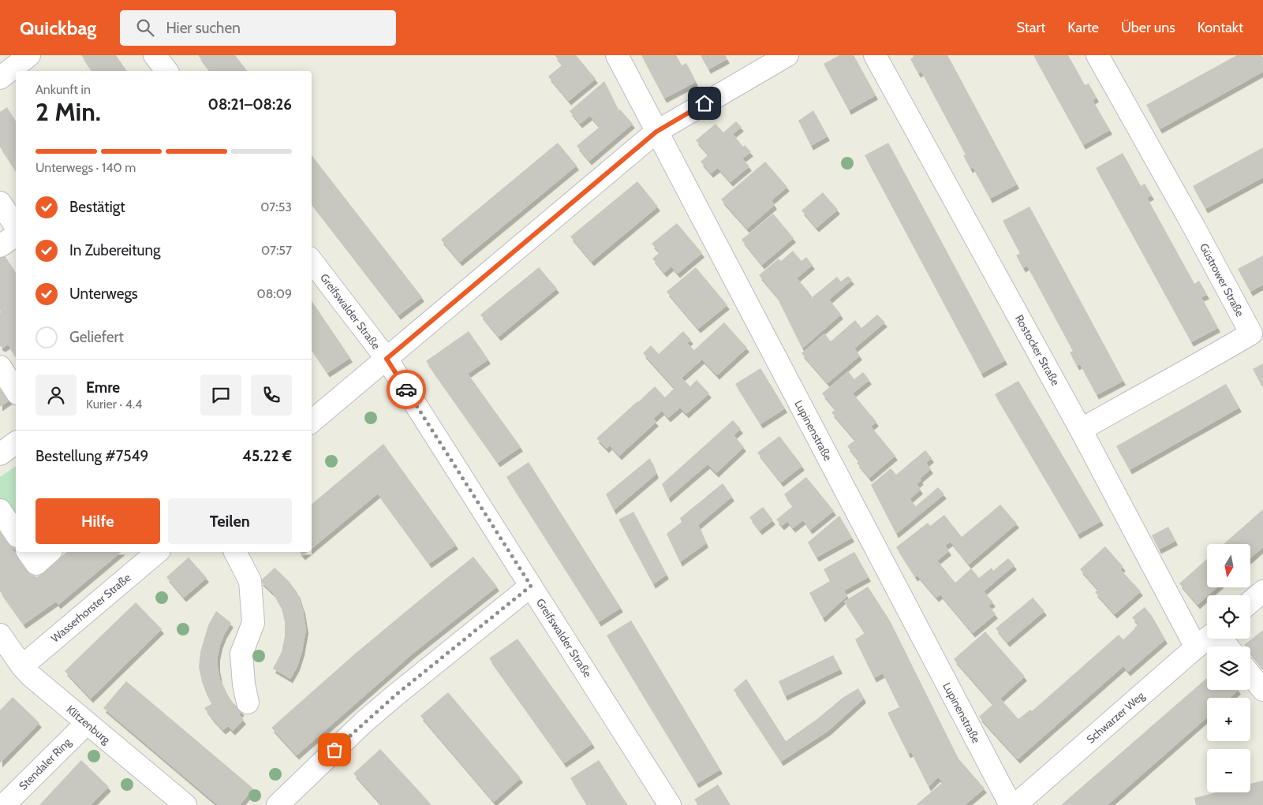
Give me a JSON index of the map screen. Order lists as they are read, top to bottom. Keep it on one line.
{"streets":{"street":["Güstrower Straße","Greifswalder Straße","Rostocker Straße","Lupinenstraße","Wasserhorster Straße","Schwarzer Weg","Klitzenburg","Stendaler Ring"]},"crossings":[["Güstrower Straße","Rostocker Straße"],["Rostocker Straße","Schwarzer Weg"],["Wasserhorster Straße","Klitzenburg"],["Klitzenburg","Stendaler Ring"]],"north":"bottom","page":{"header":"Quickbag","search":"Hier suchen","nav":["Start","Karte","Über uns","Kontakt"],"heading":["2 Min.","Ankunft in","08:21–08:26"],"panel":["Emre","Kurier · 4.4","Bestellung #7549","45.22 €"],"bar":"Unterwegs · 140 m","list":[["Bestätigt","07:53"],["In Zubereitung","07:57"],["Unterwegs","08:09"],"Geliefert"],"buttons":["Hilfe","Teilen"],"map_buttons":["+","−"]}}
